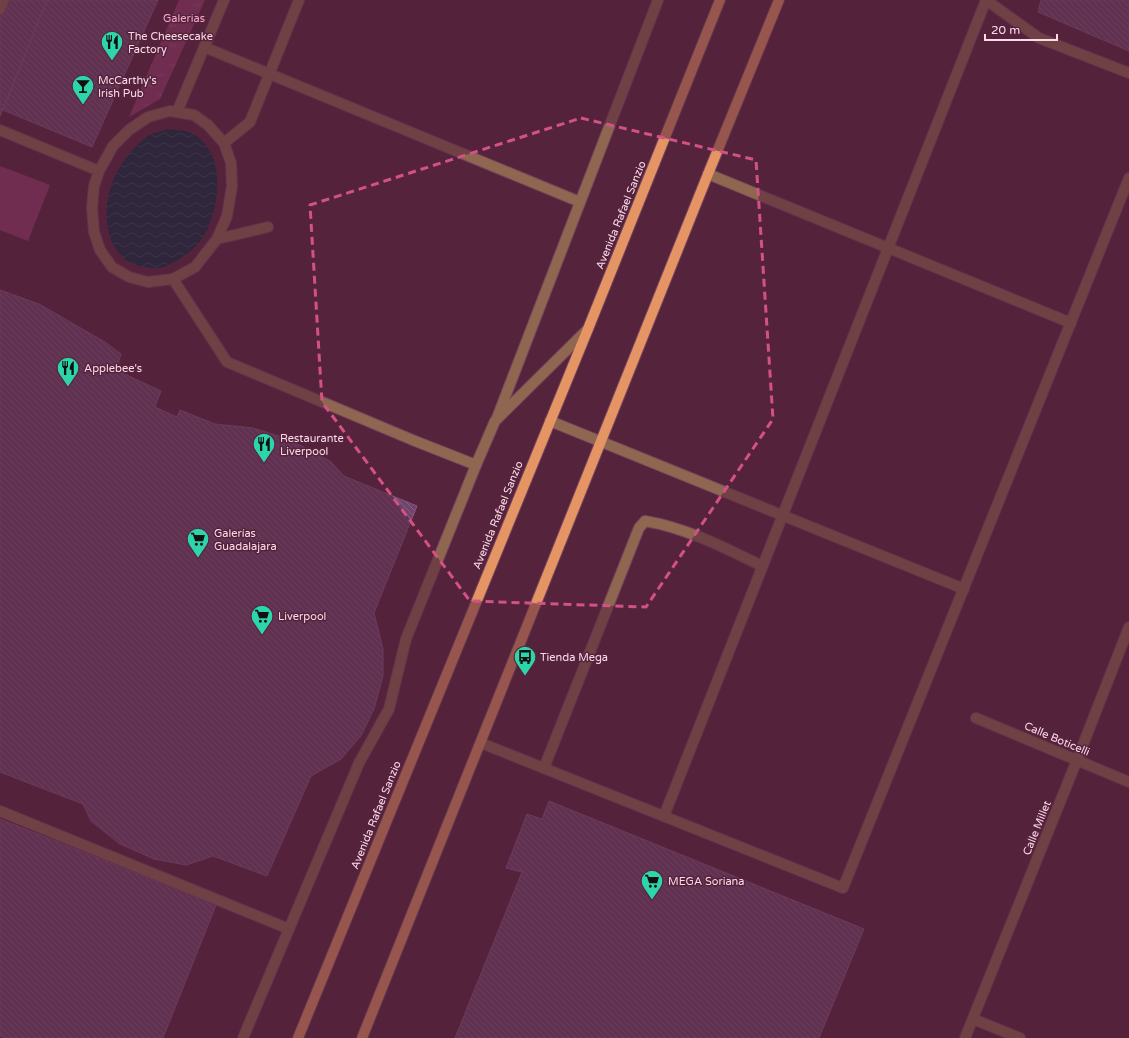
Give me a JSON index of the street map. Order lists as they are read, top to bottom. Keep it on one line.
{"streets":{"main road":["Avenida Rafael Sanzio"],"street":["Calle Boticelli","Calle Millet"]},"crossings":[["Calle Boticelli","Calle Millet"]],"parks":["Galerias"],"places":{"restaurant":["The Cheesecake Factory","Applebee's","Restaurante Liverpool"],"bar":["McCarthy's Irish Pub"],"supermarket":["Galerías Guadalajara","Liverpool","MEGA Soriana"],"bus stop":["Tienda Mega"]},"scale_bar":"20 m"}
